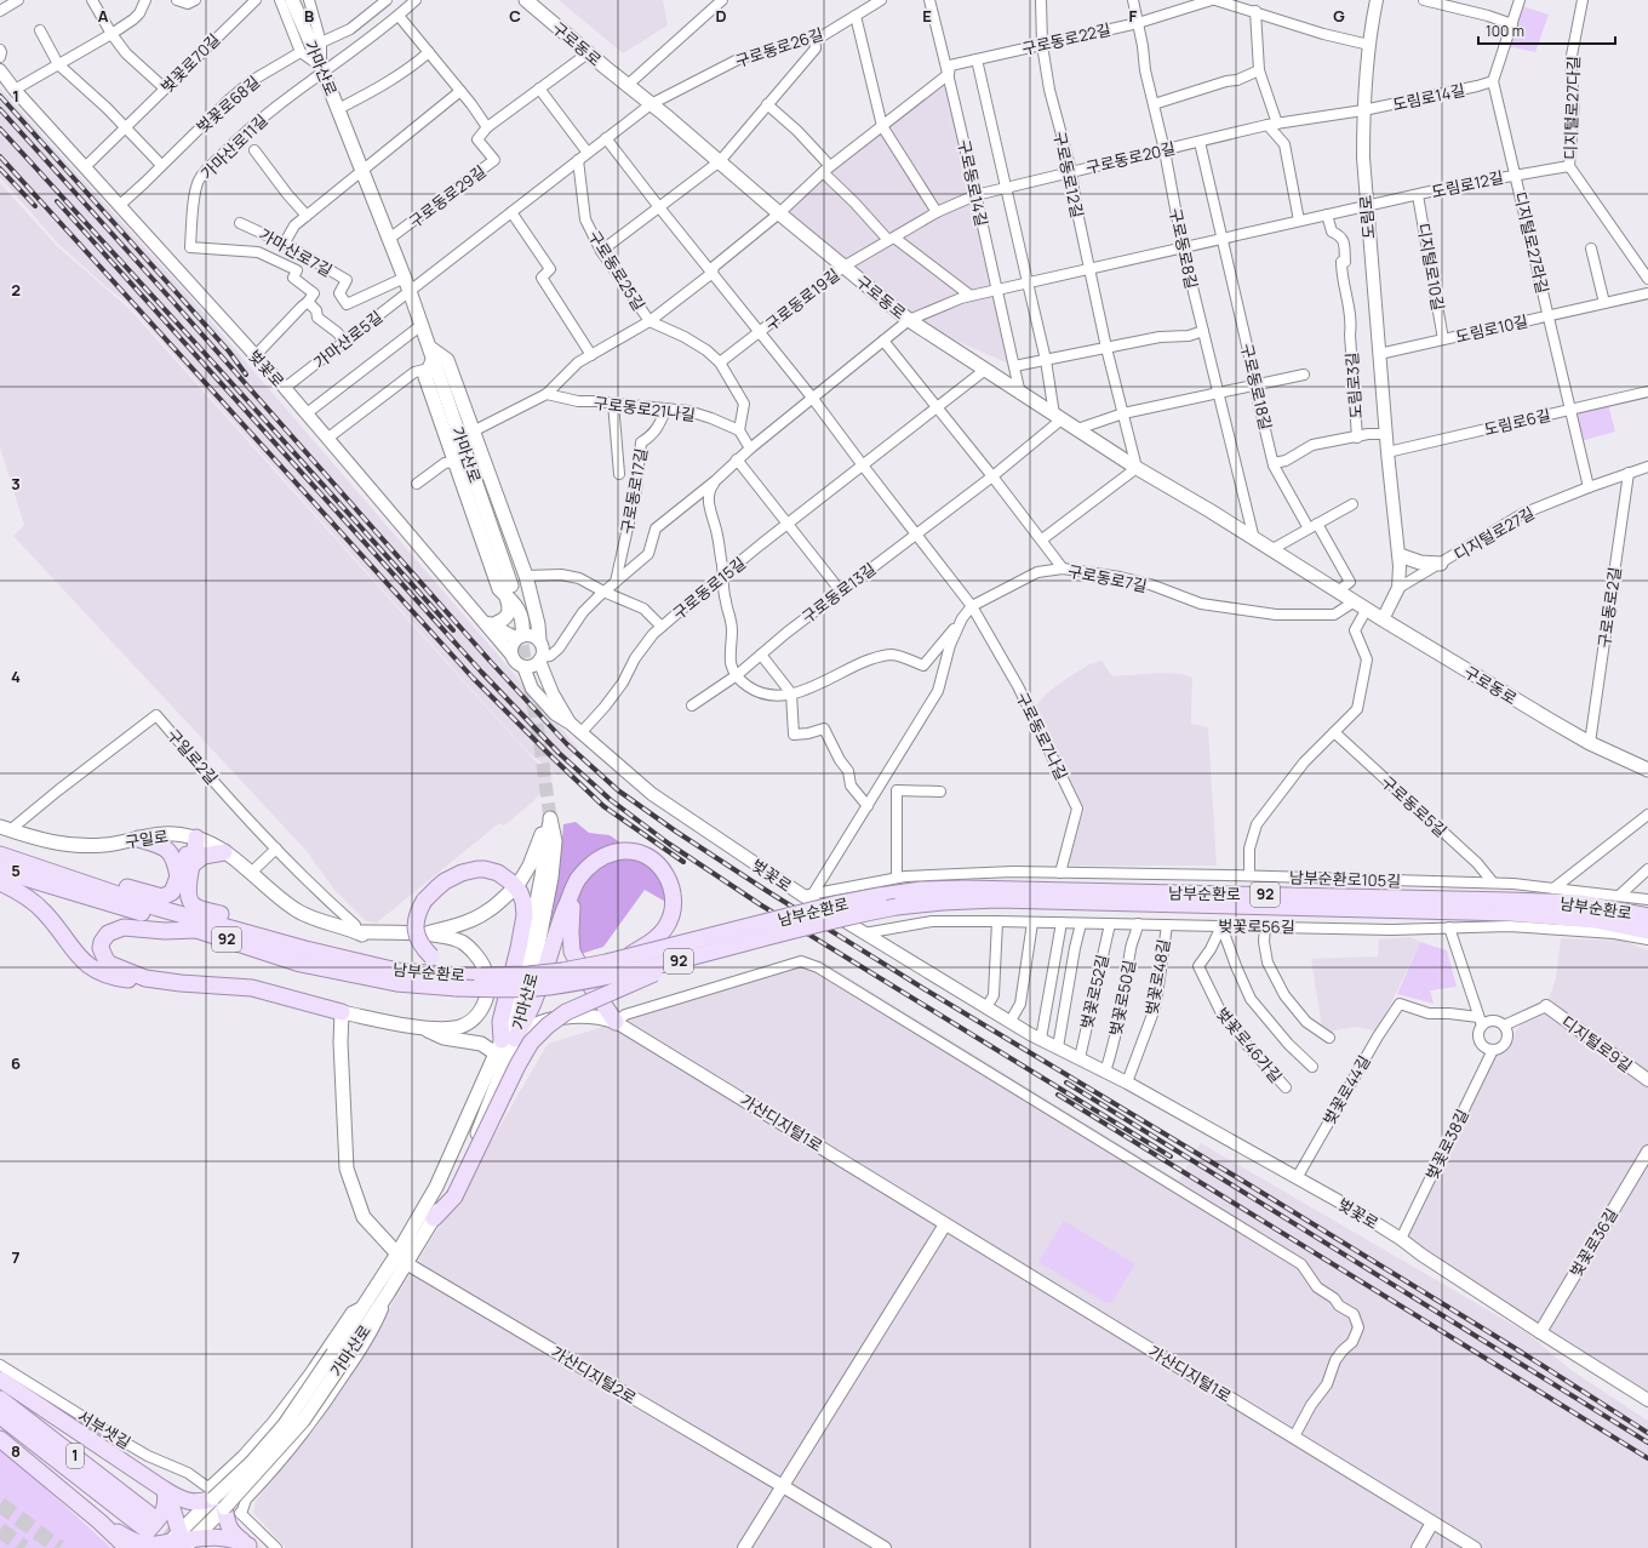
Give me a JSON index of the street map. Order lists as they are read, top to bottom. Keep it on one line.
{"streets":{"main road":["구로동로","가마산로","구일로","남부순환로","92","1"],"street":["구로동로22길","구로동로26길","벚꽃로70길","도림로14길","벚꽃로68길","디지털로27다길","가마산로11길","구로동로20길","구로동로12길","구로동로14길","도림로12길","구로동로29길","도림로","디지털로27라길","구로동로8길","가마산로7길","디지털로10길","구로동로25길","구로동로19길","도림로10길","가마산로5길","벚꽃로","도림로3길","구로동로18길","구로동로21나길","도림로6길","구로동로17길","디지털로27길","구로동로7길","구로동로15길","구로동로13길","구로동로2길","구로동로7나길","구일로2길","구로동로5길","남부순환로105길","벚꽃로56길","벚꽃로48길","벚꽃로52길","벚꽃로50길","디지털로9길","벚꽃로46가길","벚꽃로44길","가산디지털1로","벚꽃로38길","벚꽃로36길","가산디지털2로","서부샛길"]},"crossings":[["구로동로22길","구로동로"],["구로동로22길","구로동로12길"],["구로동로22길","구로동로14길"],["구로동로22길","도림로"],["구로동로22길","구로동로8길"],["구로동로22길","구로동로25길"],["구로동로22길","구로동로21나길"],["구로동로","구로동로26길"],["구로동로","구로동로20길"],["구로동로","구로동로12길"],["구로동로","구로동로14길"],["구로동로","도림로"],["구로동로","구로동로8길"],["구로동로","구로동로19길"],["구로동로","구로동로17길"],["구로동로","구로동로7길"],["구로동로","구로동로15길"],["구로동로","구로동로13길"],["구로동로","구로동로2길"],["벚꽃로70길","벚꽃로"],["가마산로","가마산로11길"],["가마산로","구로동로29길"],["가마산로","가마산로7길"],["가마산로","가마산로5길"],["가마산로","가산디지털2로"],["가마산로","서부샛길"],["도림로14길","구로동로20길"],["도림로14길","도림로"],["도림로14길","디지털로27라길"],["벚꽃로68길","벚꽃로"],["디지털로27다길","도림로12길"],["구로동로20길","구로동로12길"],["구로동로20길","구로동로14길"],["구로동로20길","도림로"],["구로동로20길","구로동로8길"],["구로동로20길","구로동로19길"],["도림로12길","도림로"],["도림로12길","디지털로27라길"],["도림로12길","디지털로10길"],["도림로","도림로10길"],["도림로","도림로6길"],["도림로","디지털로27길"],["디지털로27라길","도림로10길"],["디지털로27라길","도림로6길"],["디지털로27라길","디지털로27길"],["디지털로10길","도림로10길"],["구로동로19길","구로동로17길"],["가마산로5길","벚꽃로"],["벚꽃로","구로동로17길"],["벚꽃로","구로동로7길"],["벚꽃로","구로동로15길"],["벚꽃로","남부순환로105길"],["벚꽃로","벚꽃로56길"],["벚꽃로","벚꽃로48길"],["벚꽃로","벚꽃로52길"],["벚꽃로","벚꽃로50길"],["벚꽃로","벚꽃로44길"],["벚꽃로","벚꽃로38길"],["벚꽃로","벚꽃로36길"],["도림로3길","구로동로18길"],["구로동로21나길","구로동로17길"],["구로동로17길","구로동로15길"],["구로동로17길","구로동로13길"],["디지털로27길","구로동로2길"],["구로동로7길","구로동로7나길"],["구로동로7길","남부순환로105길"],["구로동로7나길","남부순환로105길"],["구일로2길","구일로"],["구로동로5길","남부순환로105길"],["벚꽃로56길","벚꽃로48길"],["벚꽃로56길","벚꽃로52길"],["벚꽃로56길","벚꽃로50길"],["벚꽃로56길","벚꽃로46가길"],["벚꽃로44길","벚꽃로38길"]],"scale_bar":"100 m","grid":{"columns":["A","B","C","D","E","F","G"],"rows":["1","2","3","4","5","6","7","8"]}}
